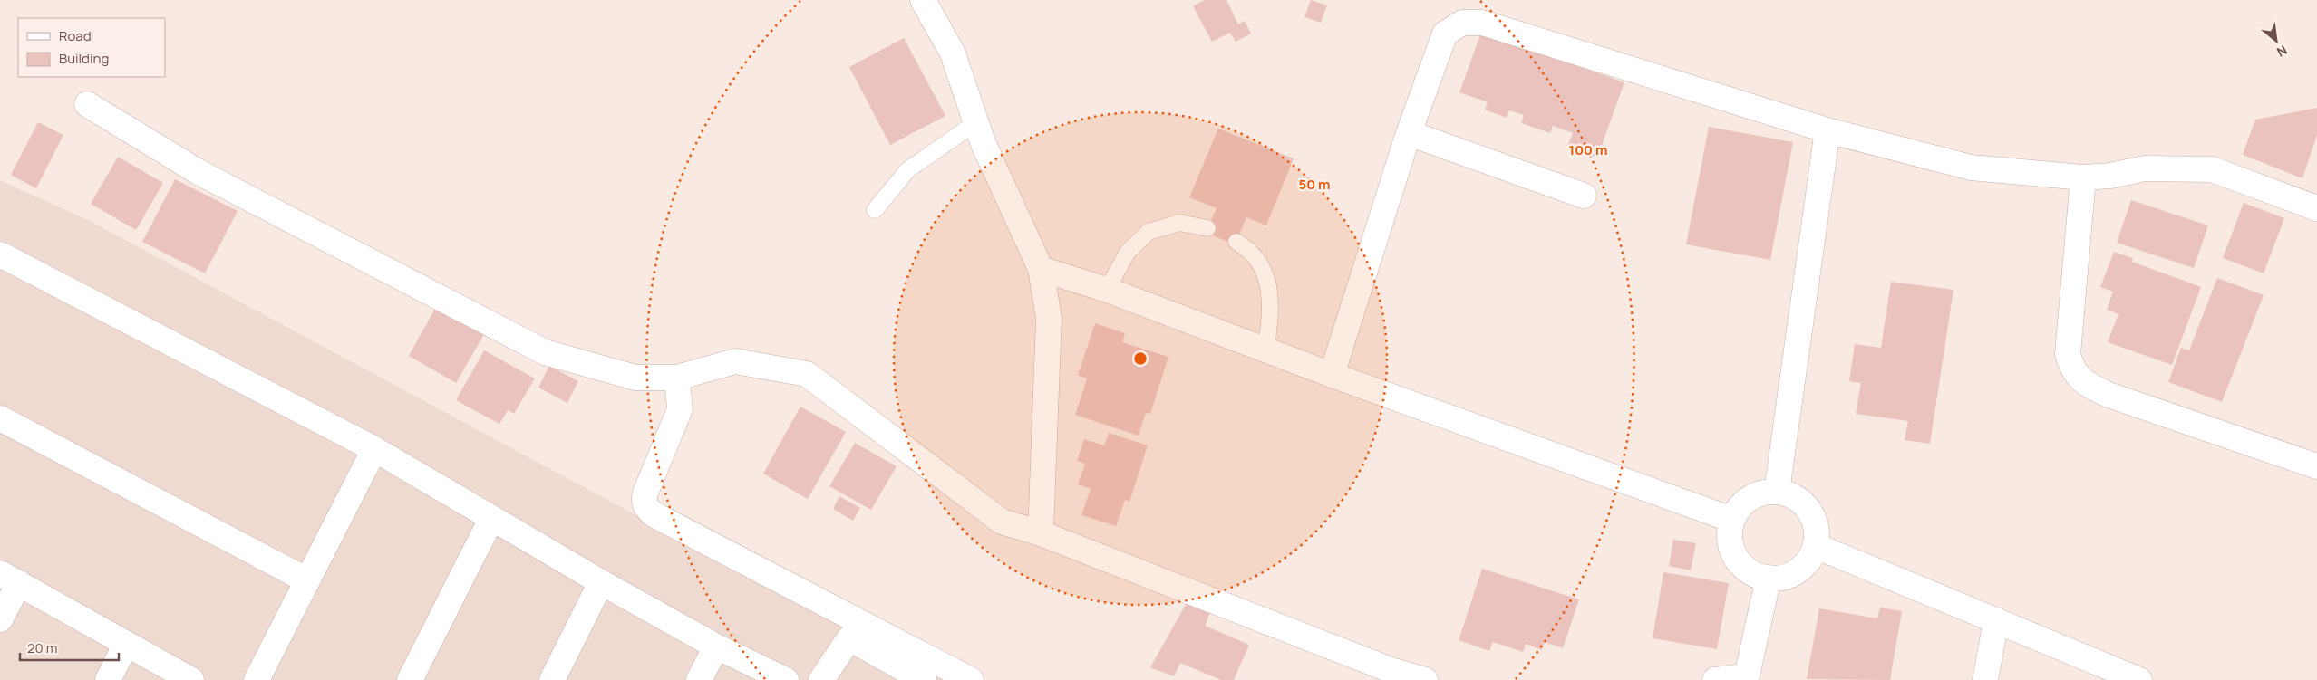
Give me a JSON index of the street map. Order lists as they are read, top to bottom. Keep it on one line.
{"legend":["Road","Building"],"scale_bar":"20 m","north":"bottom right","rings":["100 m","50 m"]}
